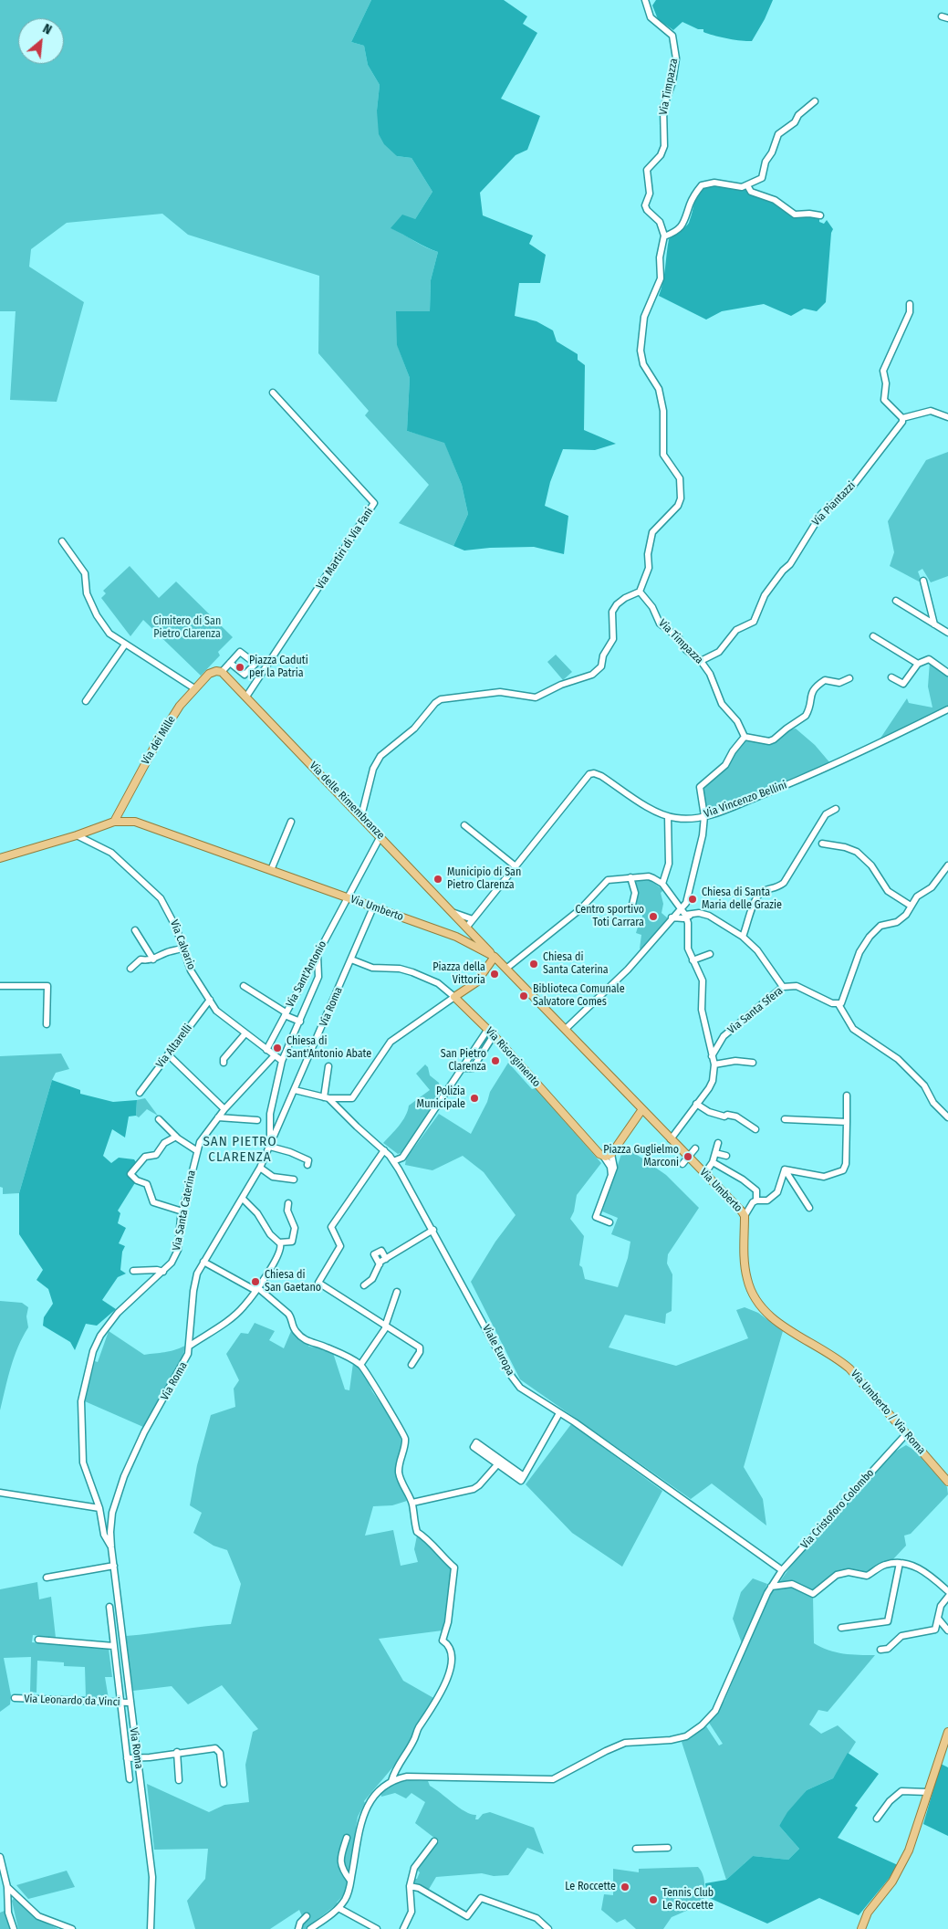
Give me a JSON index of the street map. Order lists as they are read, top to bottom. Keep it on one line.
{"streets":{"main road":["Via dei Mille","Via delle Rimembranze","Via Umberto","Via Risorgimento","Via Umberto / Via Roma"],"street":["Via Timpazza","Via Piantazzi","Via Martiri di Via Fani","Via Vincenzo Bellini","Via Calvario","Via Sant'Antonio","Via Roma","Via Santa Sfera","Via Altarelli","Via Santa Caterina","Viale Europa","Via Cristoforo Colombo","Via Leonardo da Vinci"]},"crossings":[["Via Timpazza","Via Piantazzi"],["Via Martiri di Via Fani","Via delle Rimembranze"],["Via dei Mille","Via delle Rimembranze"],["Via dei Mille","Via Umberto"],["Via Vincenzo Bellini","Via delle Rimembranze"],["Via delle Rimembranze","Via Umberto"],["Via delle Rimembranze","Via Sant'Antonio"],["Via Umberto","Via Calvario"],["Via Umberto","Via Sant'Antonio"],["Via Umberto","Via Roma"],["Via Umberto","Via Umberto / Via Roma"],["Via Calvario","Via Sant'Antonio"],["Via Calvario","Via Altarelli"],["Via Calvario","Via Santa Caterina"],["Via Roma","Via Risorgimento"],["Via Roma","Via Santa Caterina"],["Via Roma","Via Leonardo da Vinci"],["Viale Europa","Via Cristoforo Colombo"],["Via Umberto / Via Roma","Via Cristoforo Colombo"]],"districts":["SAN PIETRO CLARENZA"],"parks":["Cimitero di San Pietro Clarenza"],"places":["Piazza Caduti per la Patria","Municipio di San Pietro Clarenza","Chiesa di Santa Maria delle Grazie","Centro sportivo Toti Carrara","Chiesa di Santa Caterina","Piazza della Vittoria","Biblioteca Comunale Salvatore Comes","Chiesa di Sant'Antonio Abate","San Pietro Clarenza","Polizia Municipale","Piazza Guglielmo Marconi","Chiesa di San Gaetano","Le Roccette","Tennis Club Le Roccette"],"north":"top right"}
